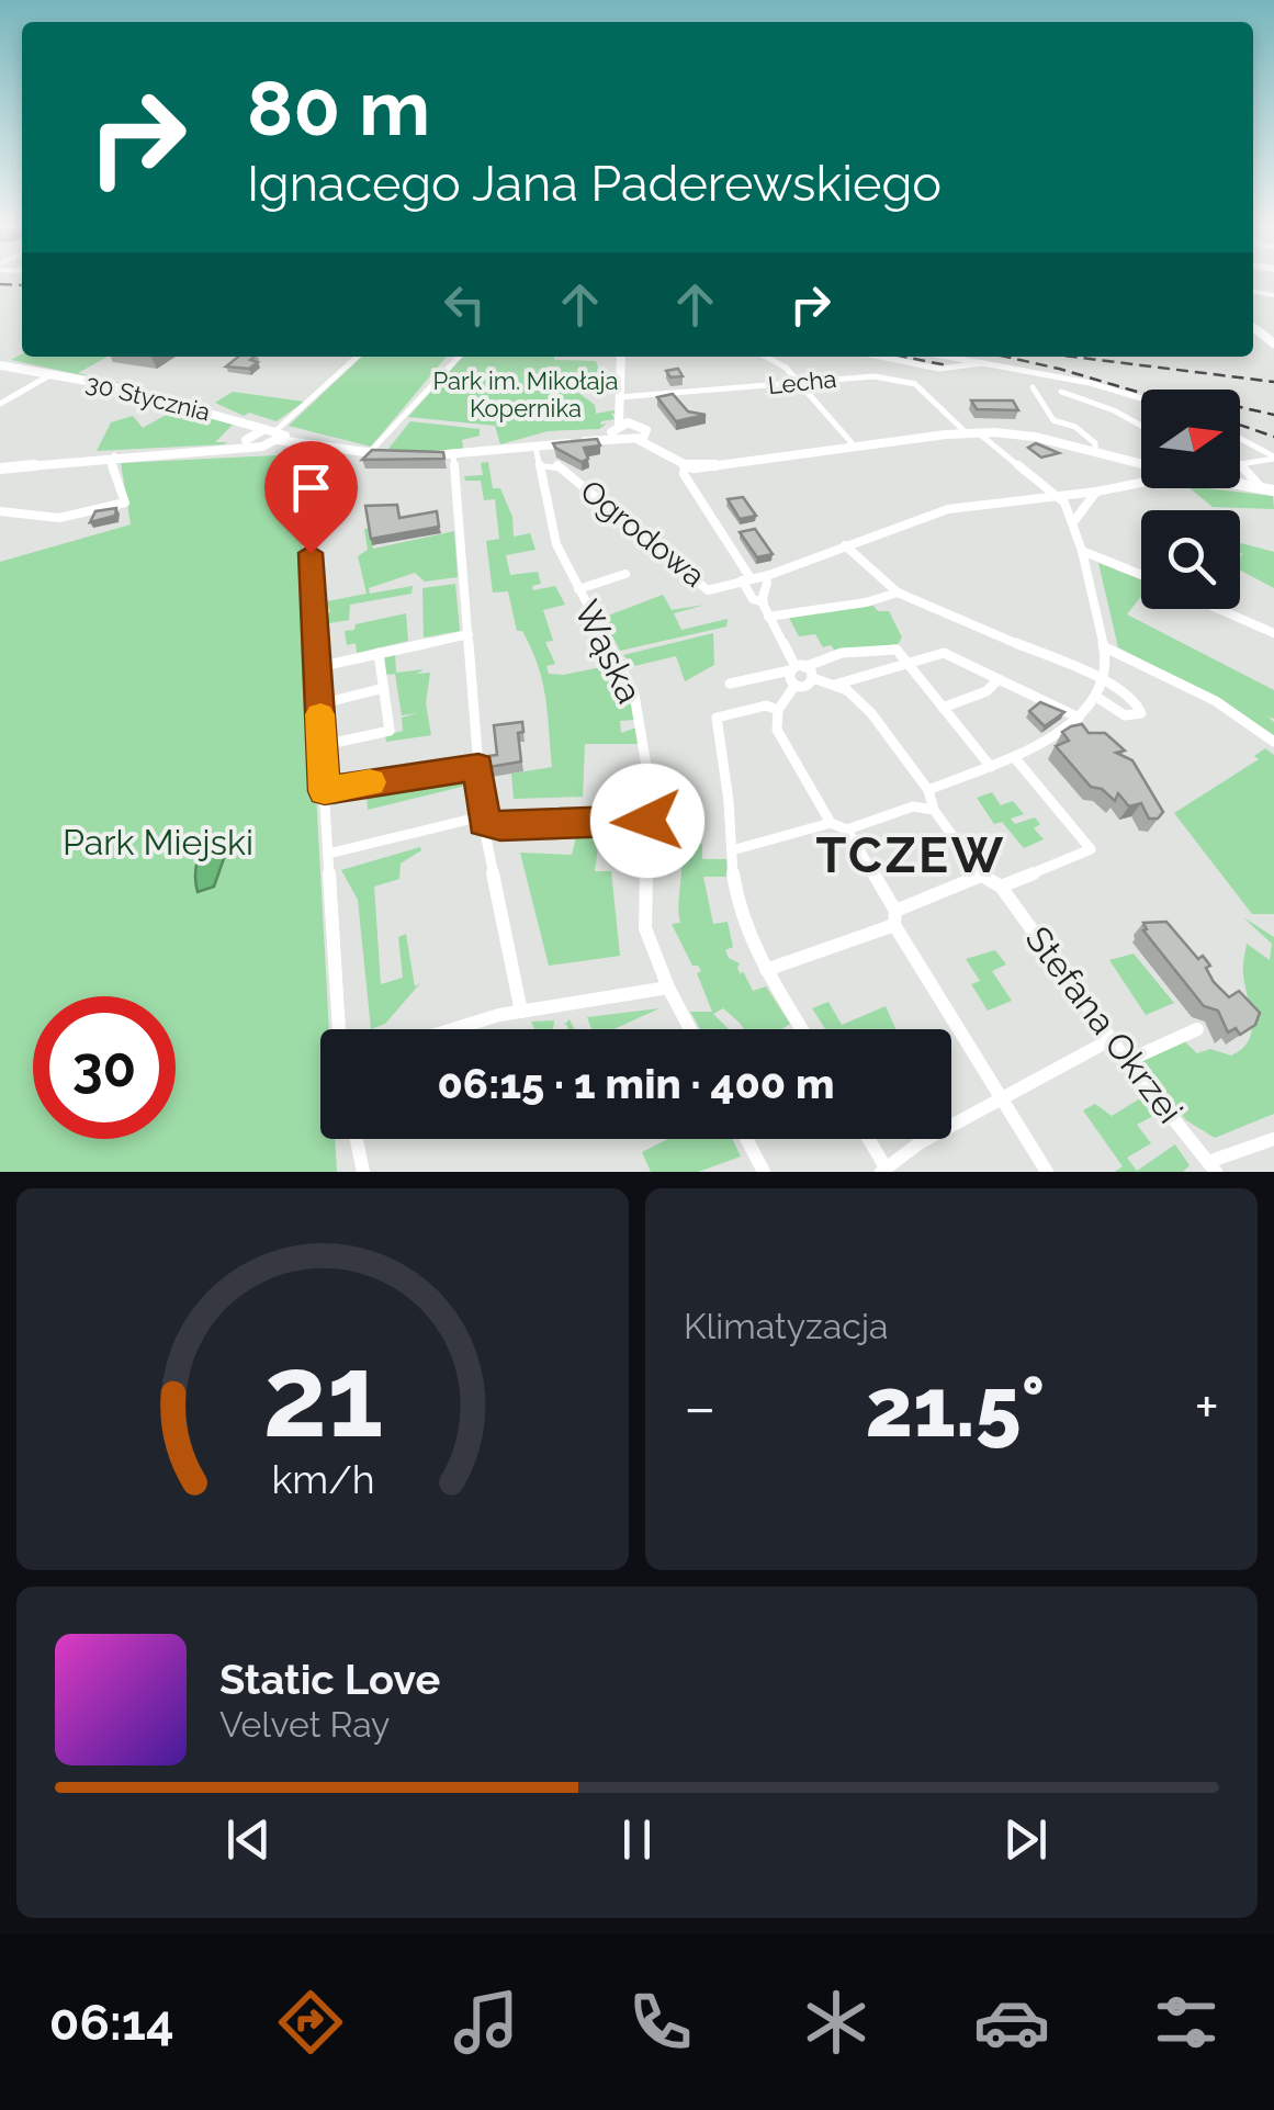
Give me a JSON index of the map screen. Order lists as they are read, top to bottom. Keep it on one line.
{"streets":{"street":["Lecha","30 Stycznia","Ogrodowa","Wąska","Stefana Okrzei"]},"crossings":[["Ogrodowa","Wąska"]],"districts":["TCZEW"],"parks":["Park im. Mikołaja Kopernika","Park Miejski"],"north":"right","page":{"turn":["80 m","Ignacego Jana Paderewskiego"],"limit":"30","trip":"06:15 · 1 min · 400 m","tile":"Klimatyzacja","heat":["−","21.5°","+"],"song":["Static Love","Velvet Ray"],"tabs":"06:14","gauge":["21","km/h"]}}
